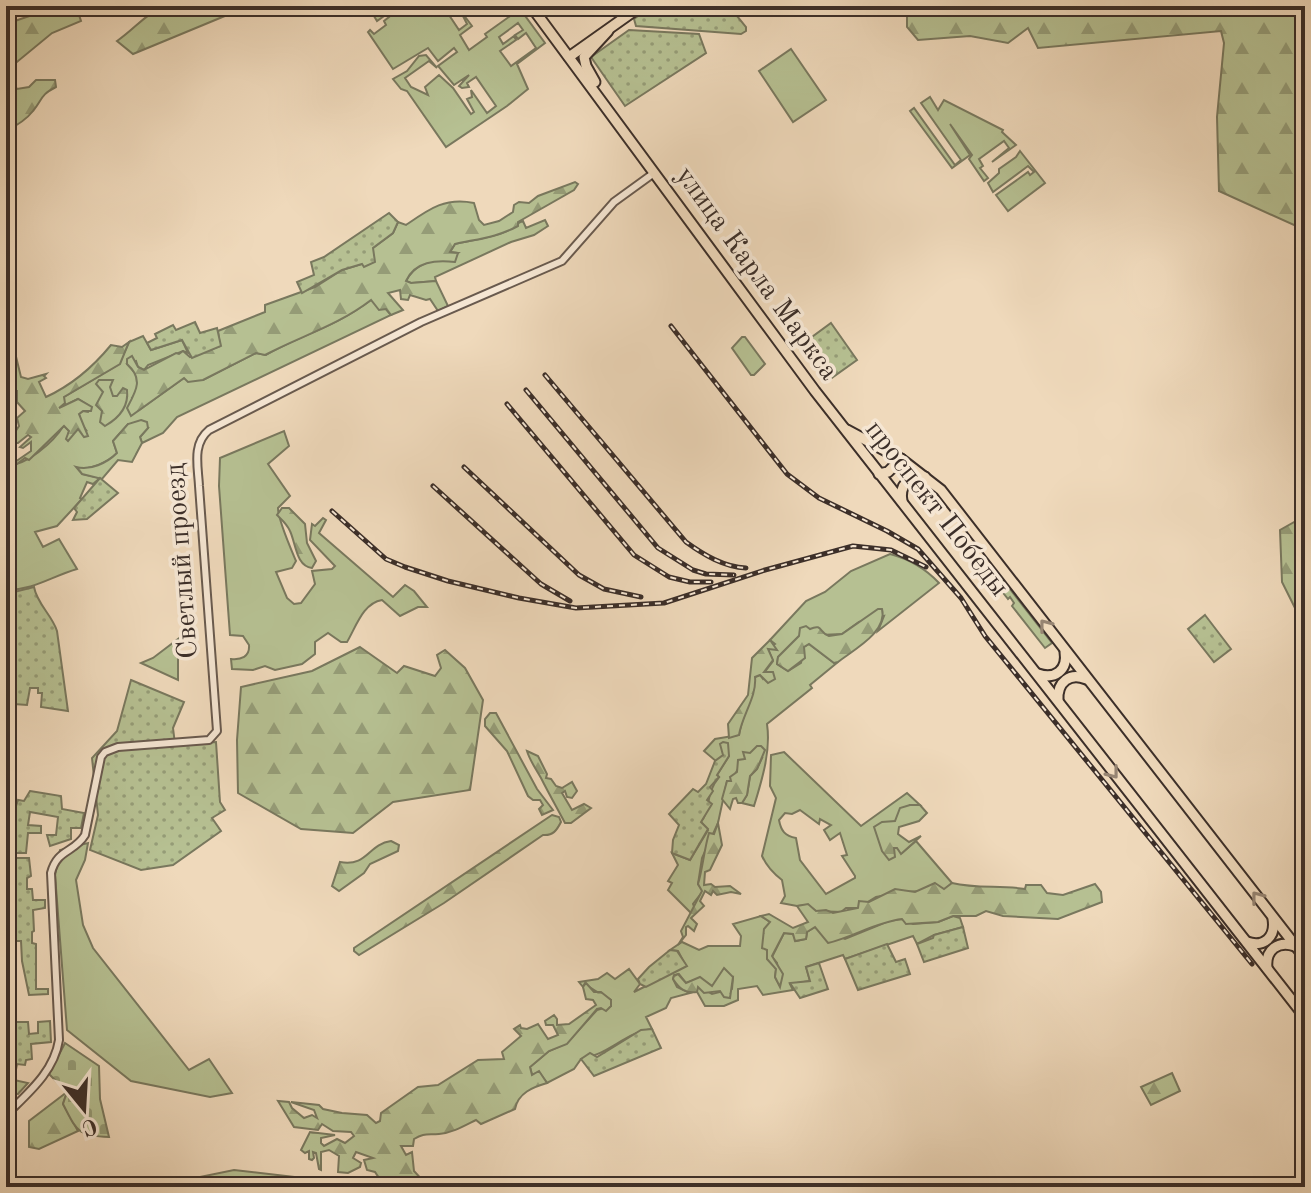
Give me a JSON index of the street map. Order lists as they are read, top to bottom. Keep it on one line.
{"streets":{"main road":["улица Карла Маркса","проспект Победы"],"street":["Светлый проезд"]},"crossings":[["улица Карла Маркса","проспект Победы"],["улица Карла Маркса","Светлый проезд"]],"north":"bottom"}
